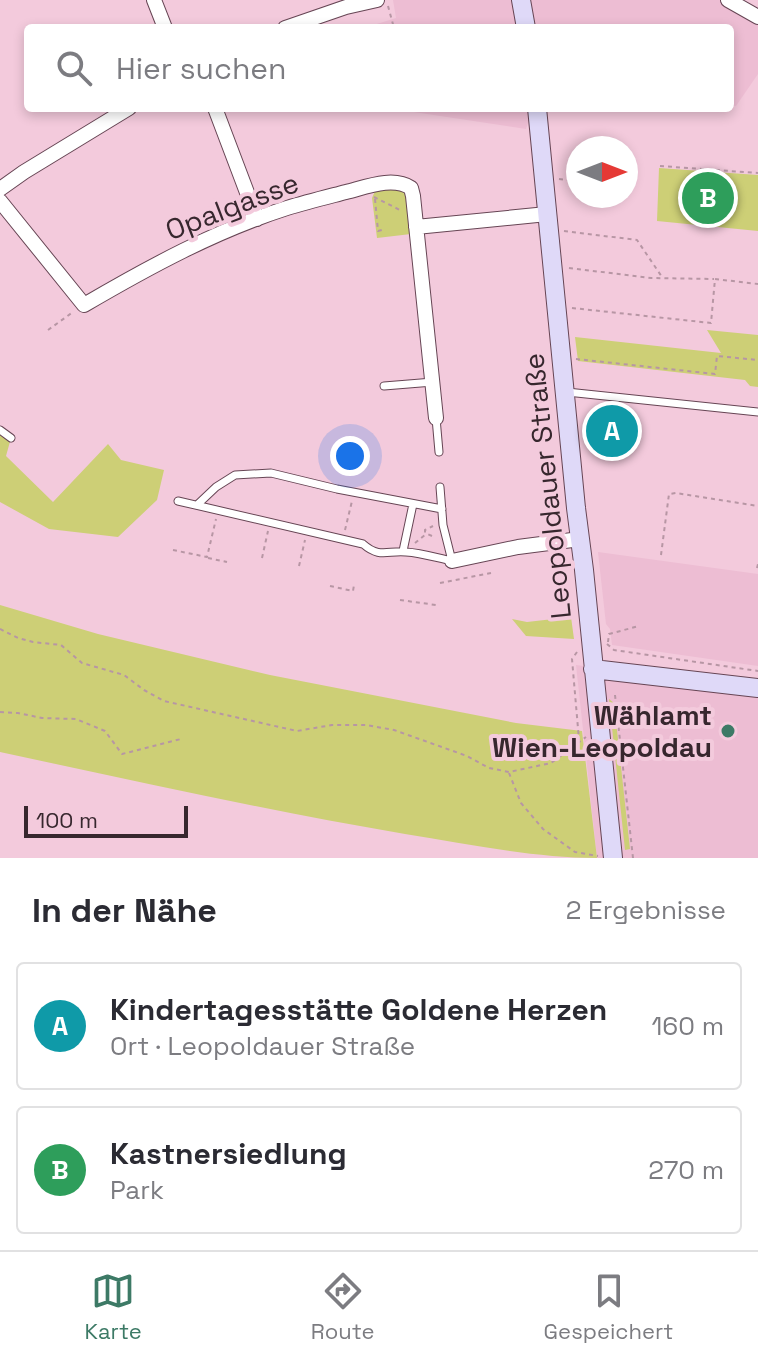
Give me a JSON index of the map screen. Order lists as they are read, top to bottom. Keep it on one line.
{"streets":{"main road":["Leopoldauer Straße"],"street":["Opalgasse"]},"places":["Wählamt Wien-Leopoldau"],"scale_bar":"100 m","north":"right","page":{"search":"Hier suchen","pins":["B","A"],"scale":"100 m","heading":["In der Nähe","2 Ergebnisse"],"list":[{"mark":"A","name":"Kindertagesstätte Goldene Herzen","note":"Ort · Leopoldauer Straße","value":"160 m"},{"mark":"B","name":"Kastnersiedlung","note":"Park","value":"270 m"}],"nav":["Karte","Route","Gespeichert"]}}
